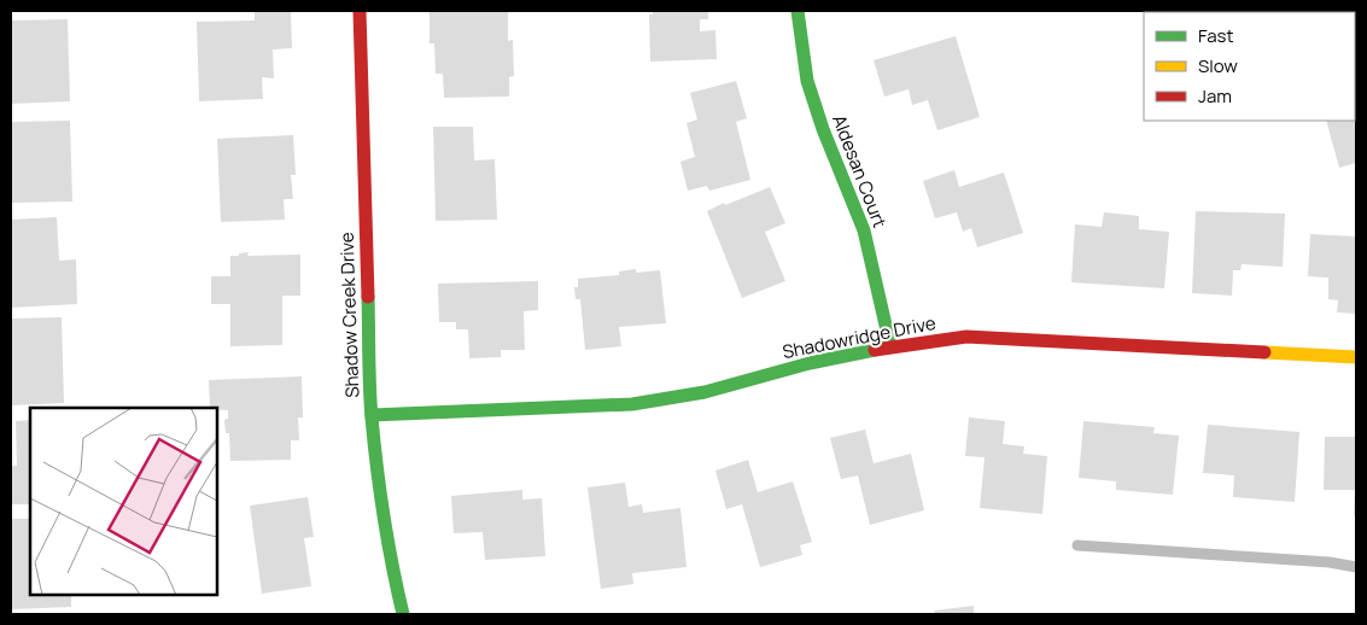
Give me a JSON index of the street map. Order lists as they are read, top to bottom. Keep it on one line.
{"streets":{"street":["Aldesan Court","Shadow Creek Drive","Shadowridge Drive"]},"crossings":[["Aldesan Court","Shadowridge Drive"],["Shadow Creek Drive","Shadowridge Drive"]],"legend":["Fast","Slow","Jam"]}
